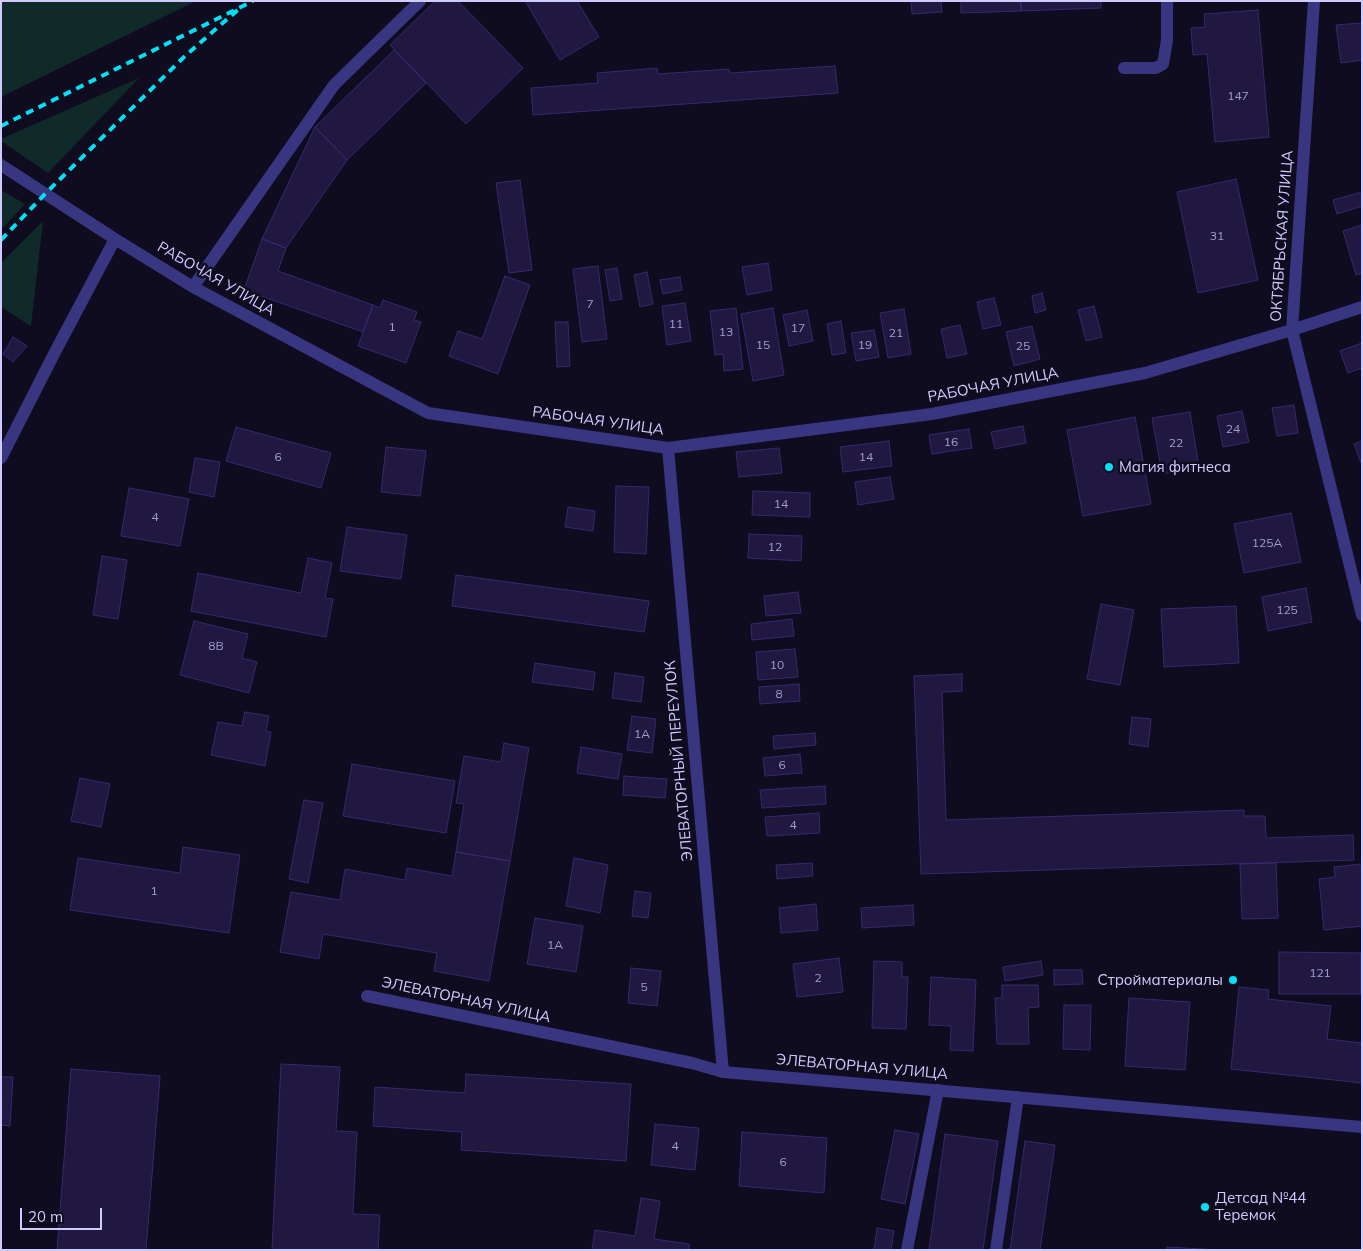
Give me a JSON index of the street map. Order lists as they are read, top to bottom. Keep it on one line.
{"streets":{"street":["ОКТЯБРЬСКАЯ УЛИЦА","РАБОЧАЯ УЛИЦА","ЭЛЕВАТОРНЫЙ ПЕРЕУЛОК","ЭЛЕВАТОРНАЯ УЛИЦА"]},"crossings":[["ОКТЯБРЬСКАЯ УЛИЦА","РАБОЧАЯ УЛИЦА"],["РАБОЧАЯ УЛИЦА","ЭЛЕВАТОРНЫЙ ПЕРЕУЛОК"],["ЭЛЕВАТОРНЫЙ ПЕРЕУЛОК","ЭЛЕВАТОРНАЯ УЛИЦА"]],"places":["Магия фитнеса","Стройматериалы","Детсад №44 Теремок"],"house_numbers":["147","31","7","11","1","17","13","21","15","19","25","24","16","22","6","14","14","4","125А","12","125","8В","10","8","1А","6","4","1","1А","121","2","5","4","6"],"scale_bar":"20 m"}
